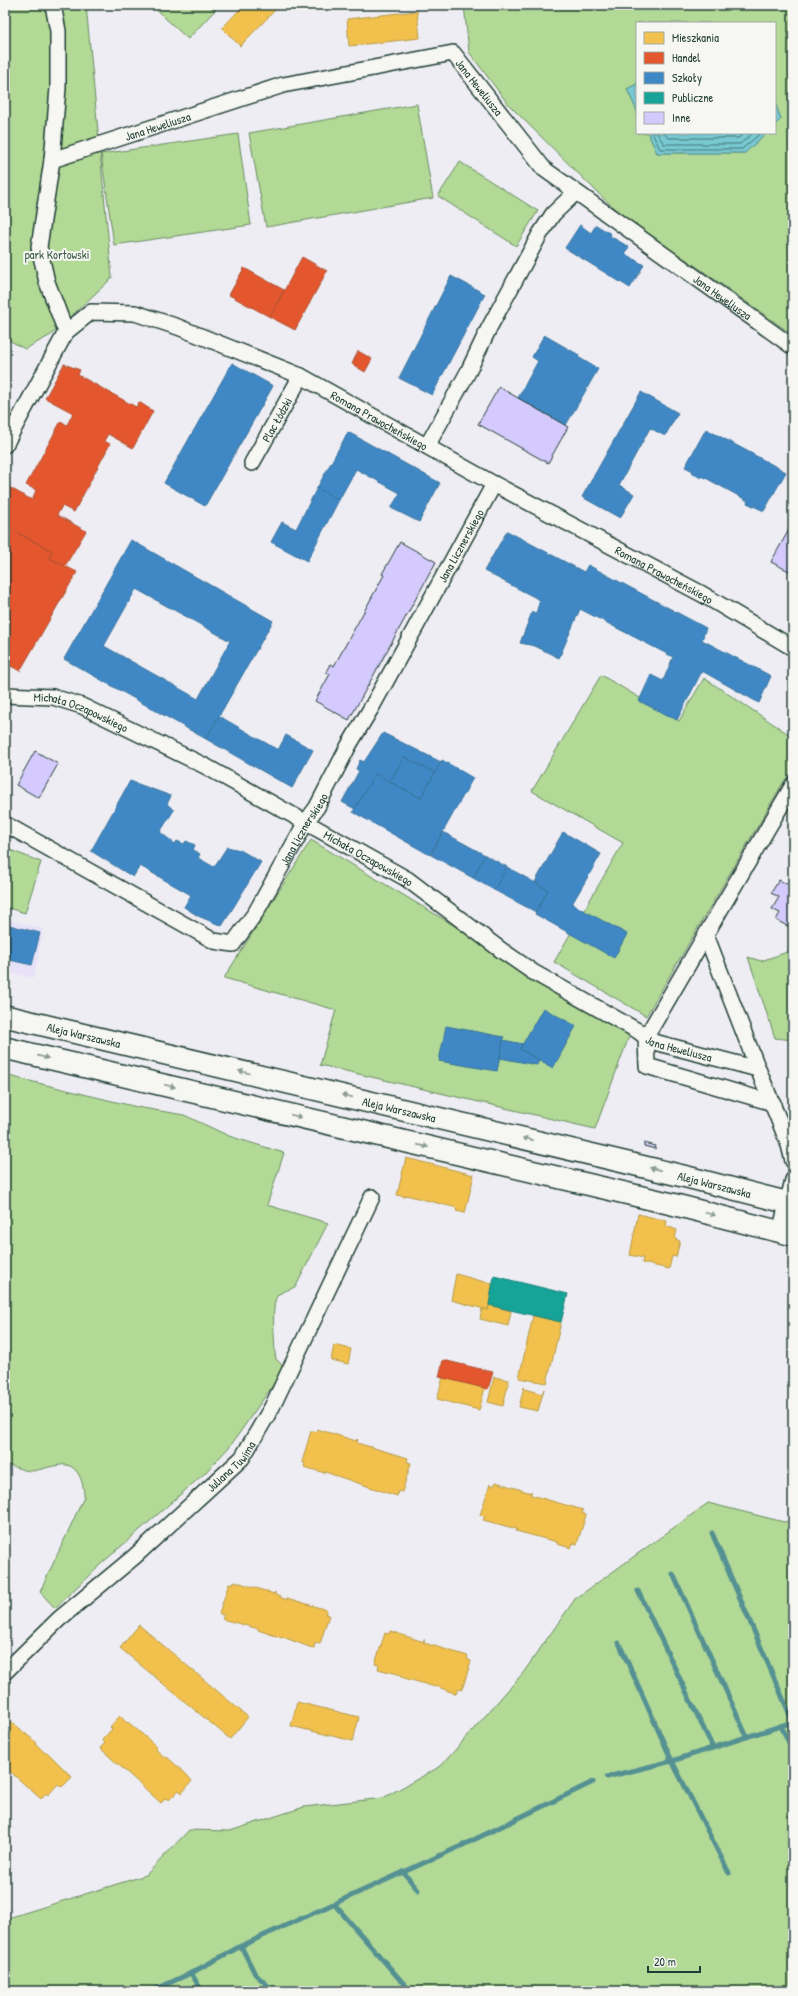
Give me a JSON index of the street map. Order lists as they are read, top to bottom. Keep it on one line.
{"streets":{"main road":["Aleja Warszawska"],"street":["Jana Heweliusza","Plac Łódzki","Romana Prawocheńskiego","Jana Licznerskiego","Michała Oczapowskiego","Juliana Tuwima"]},"crossings":[["Jana Heweliusza","Michała Oczapowskiego"],["Plac Łódzki","Romana Prawocheńskiego"],["Romana Prawocheńskiego","Jana Licznerskiego"],["Jana Licznerskiego","Michała Oczapowskiego"]],"parks":["park Kortowski"],"legend":["Mieszkania","Handel","Szkoły","Publiczne","Inne"],"scale_bar":"20 m"}
